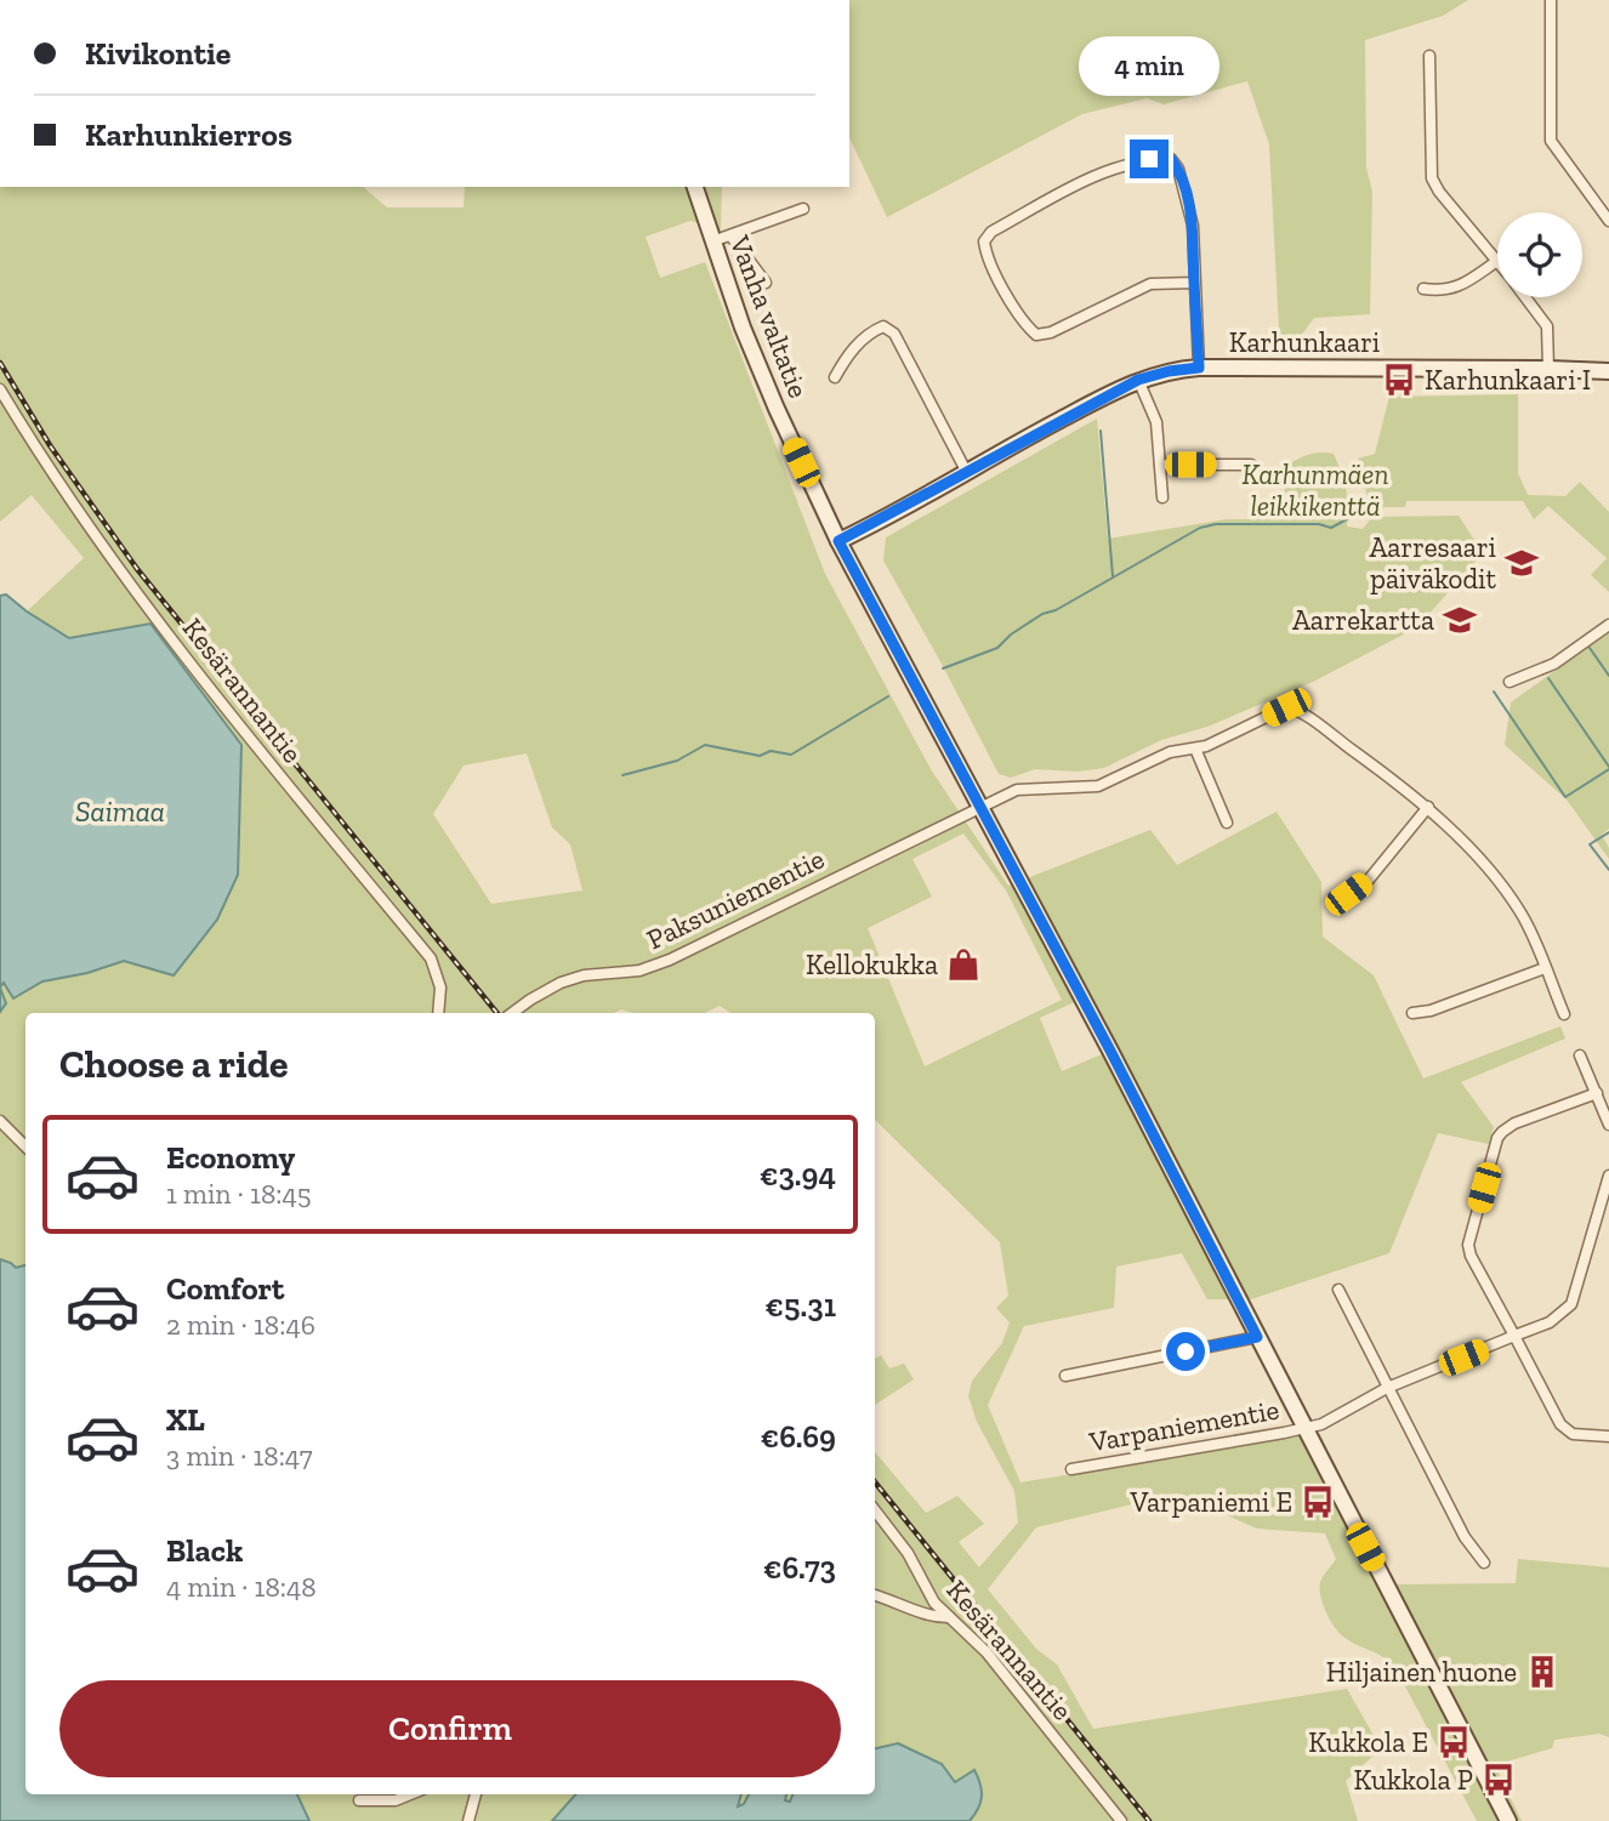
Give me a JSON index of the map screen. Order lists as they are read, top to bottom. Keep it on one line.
{"streets":{"main road":["Vanha valtatie","Karhunkaari"],"street":["Kesärannantie","Paksuniementie","Varpaniementie"]},"crossings":[["Vanha valtatie","Karhunkaari"],["Vanha valtatie","Paksuniementie"],["Vanha valtatie","Varpaniementie"]],"water":["Saimaa"],"parks":["Karhunmäen leikkikenttä"],"places":{"bus stop":["Karhunkaari I","Varpaniemi E","Kukkola E","Kukkola P"],"school or university":["Aarresaari päiväkodit","Aarrekartta"],"shop":["Kellokukka"],"building":["Hiljainen huone"]},"page":{"banner":["Kivikontie","Karhunkierros"],"bubble":"4 min","heading":"Choose a ride","list":[{"name":"Economy","note":"1 min · 18:45","value":"€3.94"},{"name":"Comfort","note":"2 min · 18:46","value":"€5.31"},{"name":"XL","note":"3 min · 18:47","value":"€6.69"},{"name":"Black","note":"4 min · 18:48","value":"€6.73"}],"buttons":"Confirm"}}
